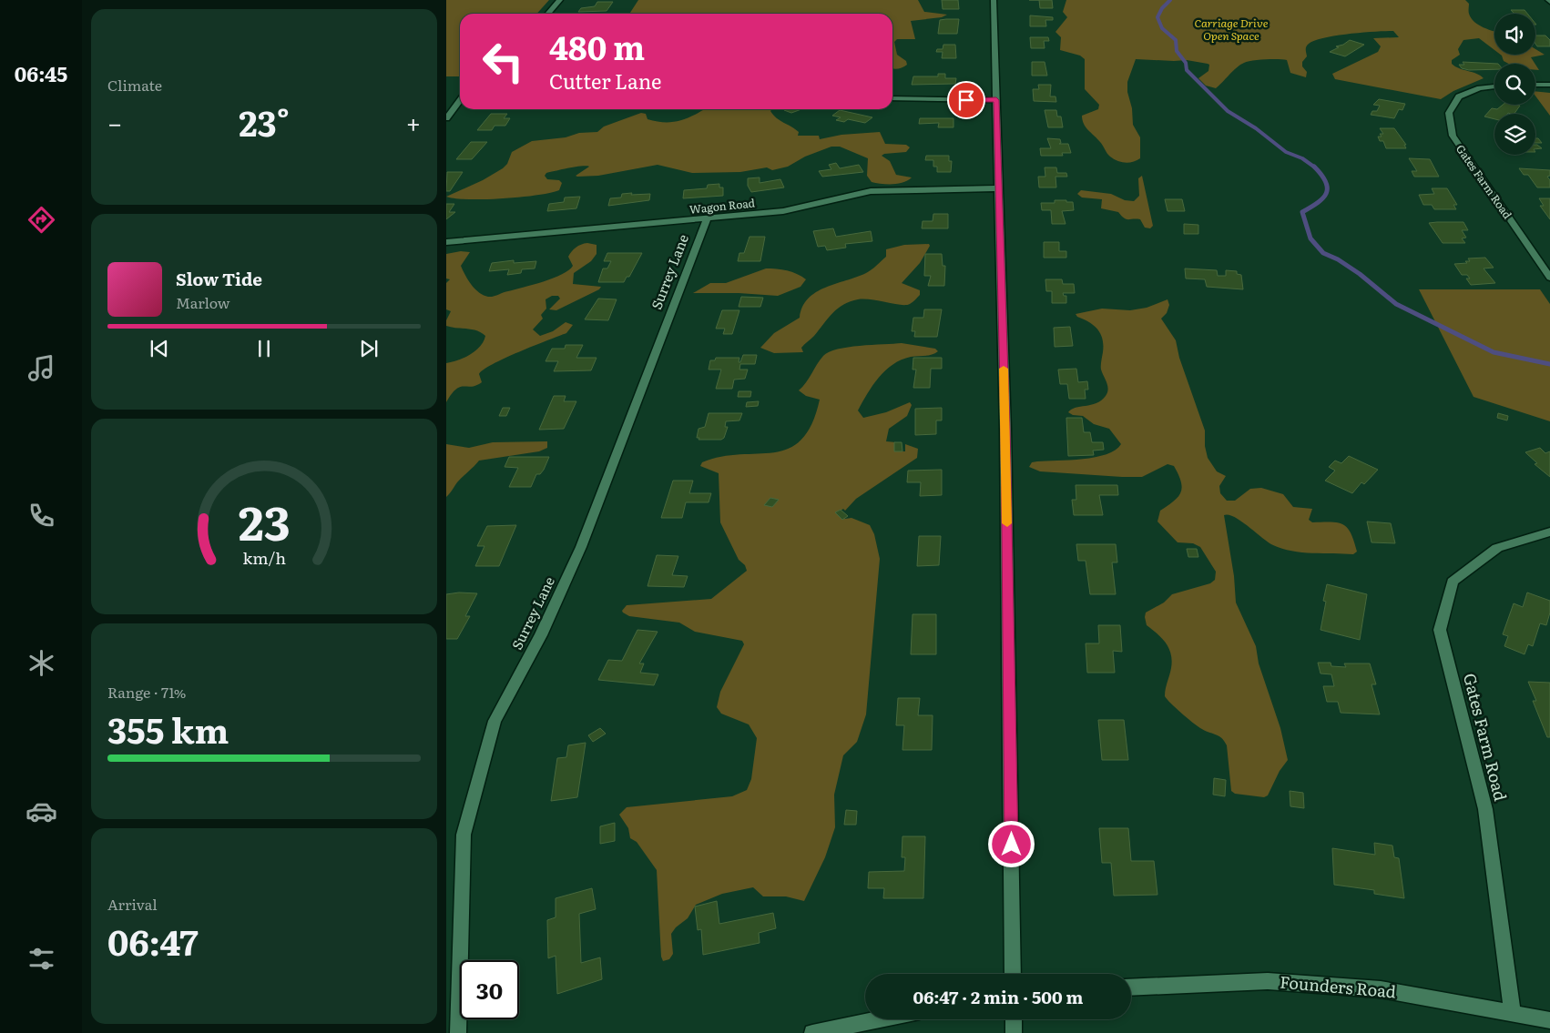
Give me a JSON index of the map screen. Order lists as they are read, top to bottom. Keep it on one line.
{"streets":{"street":["Gates Farm Road","Wagon Road","Surrey Lane","Founders Road"]},"crossings":[["Gates Farm Road","Founders Road"],["Wagon Road","Surrey Lane"]],"parks":["Carriage Drive Open Space"],"page":{"tabs":"06:45","tile":["Climate",["Range · 71%","355 km"],["Arrival","06:47"]],"turn":["480 m","Cutter Lane"],"heat":["−","23°","+"],"song":["Slow Tide","Marlow"],"limit":"30","trip":"06:47 · 2 min · 500 m","gauge":["23","km/h"]}}
